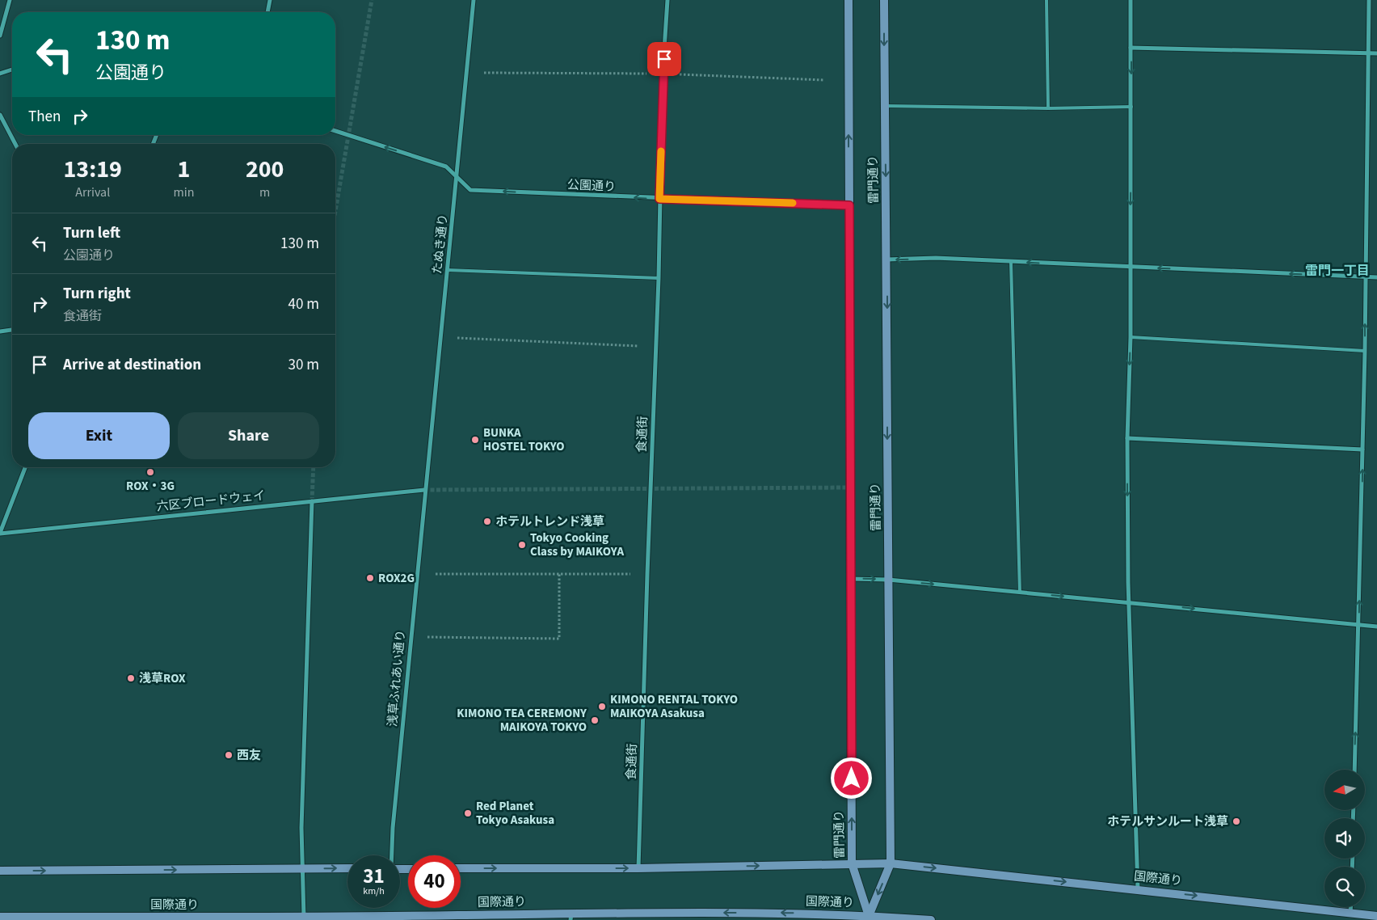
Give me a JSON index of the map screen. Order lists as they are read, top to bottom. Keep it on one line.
{"streets":{"main road":["雷門通り","国際通り"],"street":["公園通り","たぬき通り","食通街","六区ブロードウェイ","浅草ふれあい通り"]},"crossings":[["雷門通り","公園通り"],["雷門通り","国際通り"],["公園通り","たぬき通り"],["公園通り","食通街"],["たぬき通り","六区ブロードウェイ"],["たぬき通り","浅草ふれあい通り"],["食通街","国際通り"],["六区ブロードウェイ","浅草ふれあい通り"]],"one_way":["公園通り"],"districts":["雷門一丁目"],"places":["BUNKA HOSTEL TOKYO","ROX・3G","ホテルトレンド浅草","Tokyo Cooking Class by MAIKOYA","ROX2G","浅草ROX","KIMONO RENTAL TOKYO MAIKOYA Asakusa","KIMONO TEA CEREMONY MAIKOYA TOKYO","西友","Red Planet Tokyo Asakusa","ホテルサンルート浅草"],"north":"left","page":{"turn":["130 m","公園通り"],"then":"Then","eta":["13:19","Arrival","1","min","200","m"],"list":[{"name":"Turn left","note":"公園通り","value":"130 m"},{"name":"Turn right","note":"食通街","value":"40 m"},{"name":"Arrive at destination","value":"30 m"}],"buttons":["Exit","Share"],"speed":"31 km/h","limit":"40"}}
